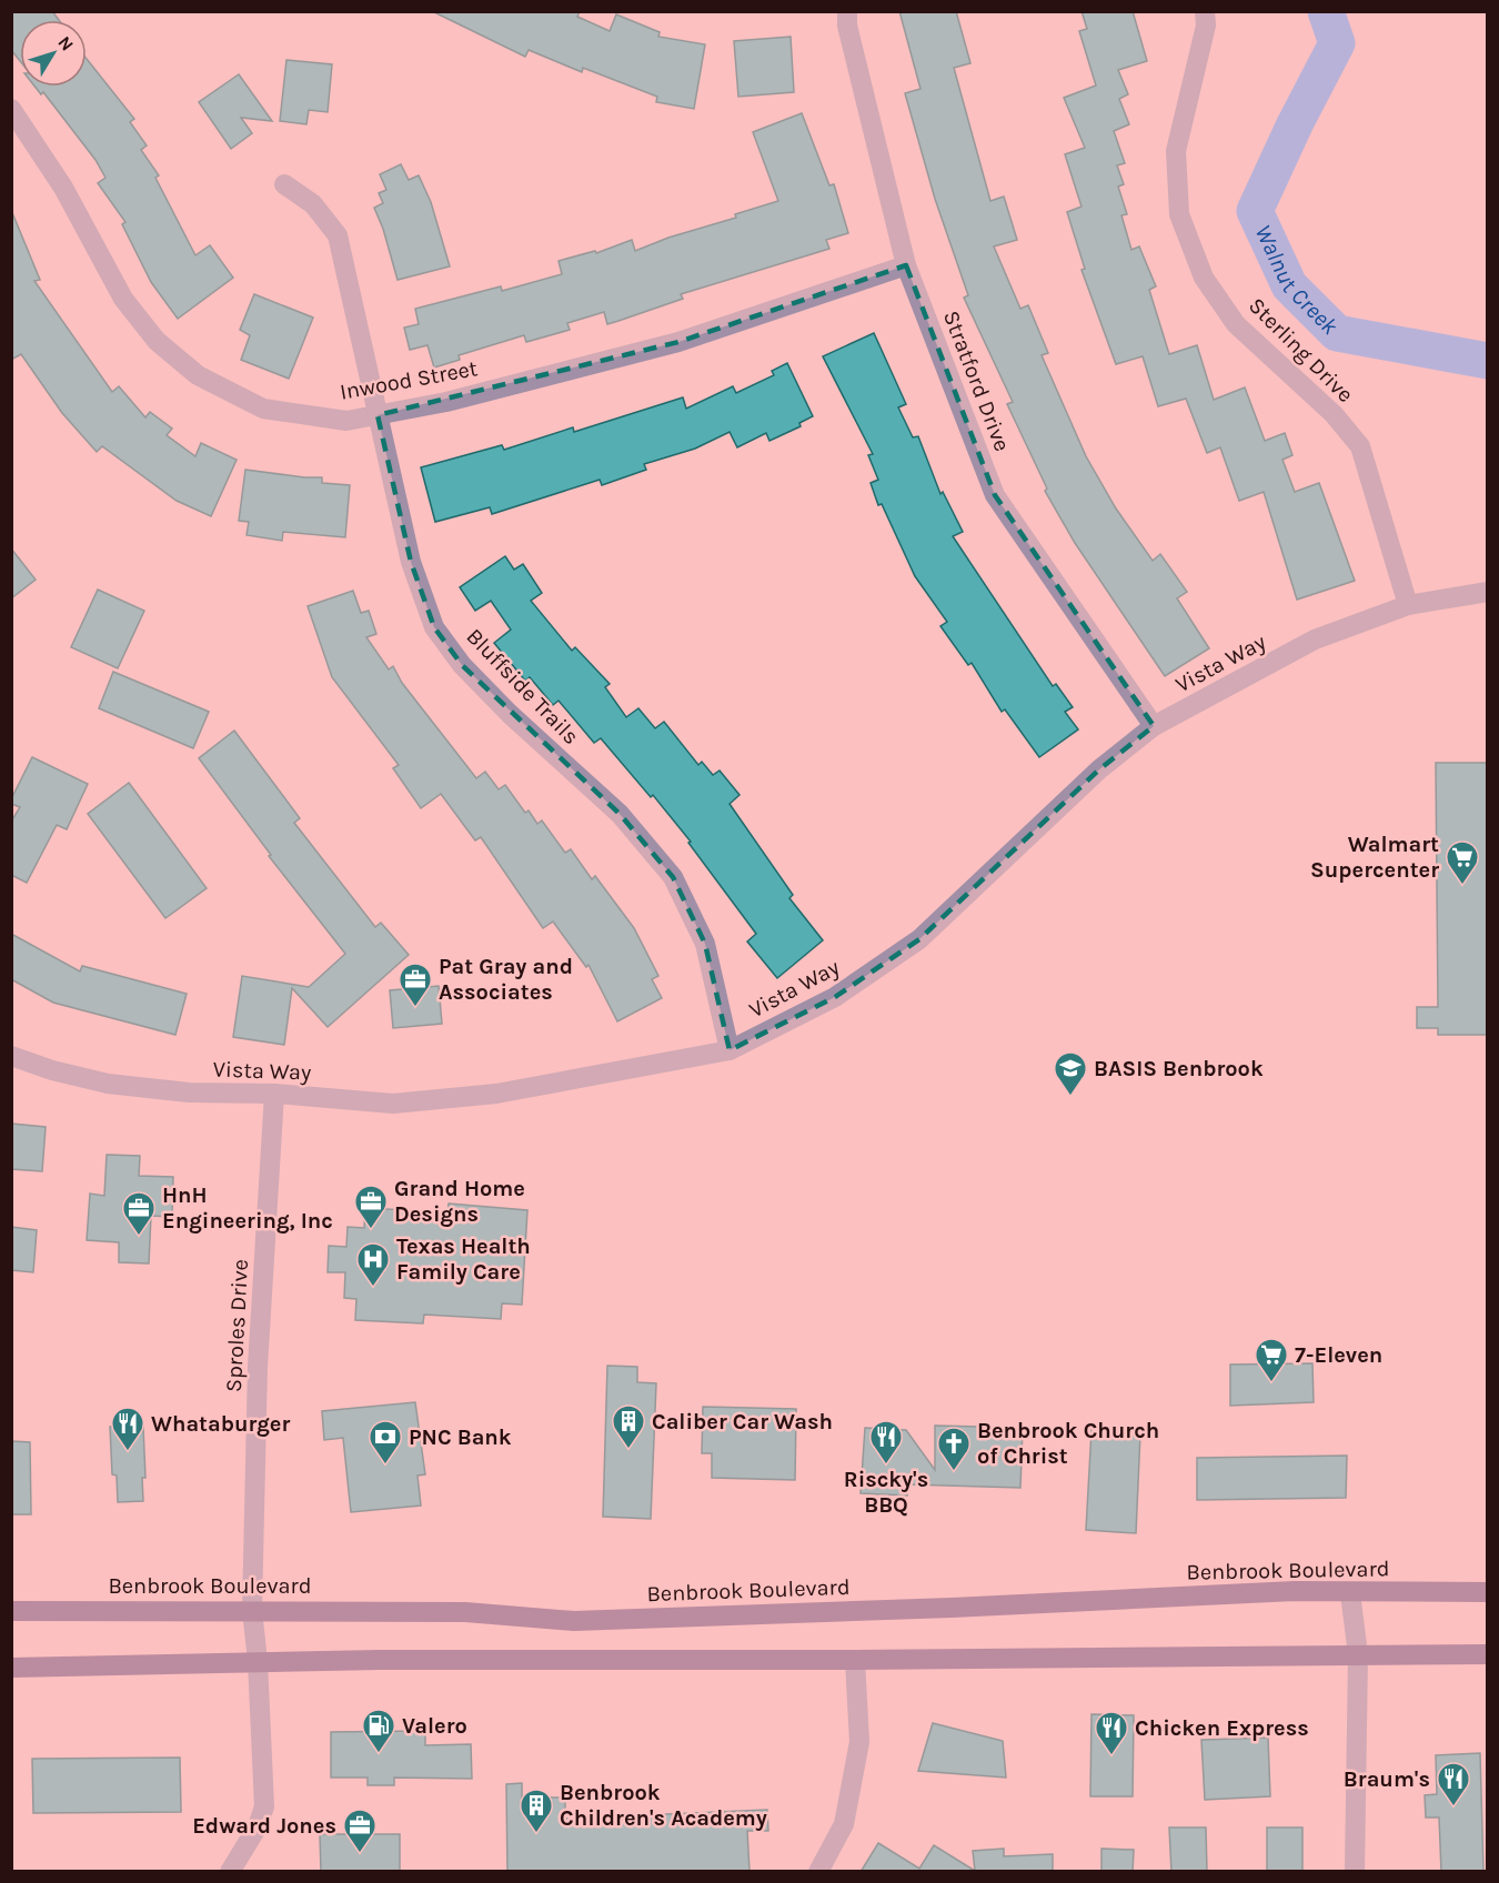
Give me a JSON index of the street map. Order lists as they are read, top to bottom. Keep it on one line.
{"streets":{"highway":["Benbrook Boulevard"],"street":["Sterling Drive","Inwood Street","Stratford Drive","Vista Way","Bluffside Trails","Sproles Drive"]},"crossings":[["Sterling Drive","Vista Way"],["Inwood Street","Stratford Drive"],["Inwood Street","Bluffside Trails"],["Stratford Drive","Vista Way"],["Vista Way","Bluffside Trails"],["Vista Way","Sproles Drive"],["Sproles Drive","Benbrook Boulevard"]],"water":["Walnut Creek"],"places":{"supermarket":["Walmart Supercenter","7-Eleven"],"office":["Pat Gray and Associates","Grand Home Designs","HnH Engineering, Inc","Edward Jones"],"school or university":["BASIS Benbrook"],"hospital":["Texas Health Family Care"],"building":["Caliber Car Wash","Benbrook Children's Academy"],"restaurant":["Whataburger","Riscky's BBQ","Chicken Express","Braum's"],"bank":["PNC Bank"],"church":["Benbrook Church of Christ"],"fuel station":["Valero"]},"north":"top right"}
